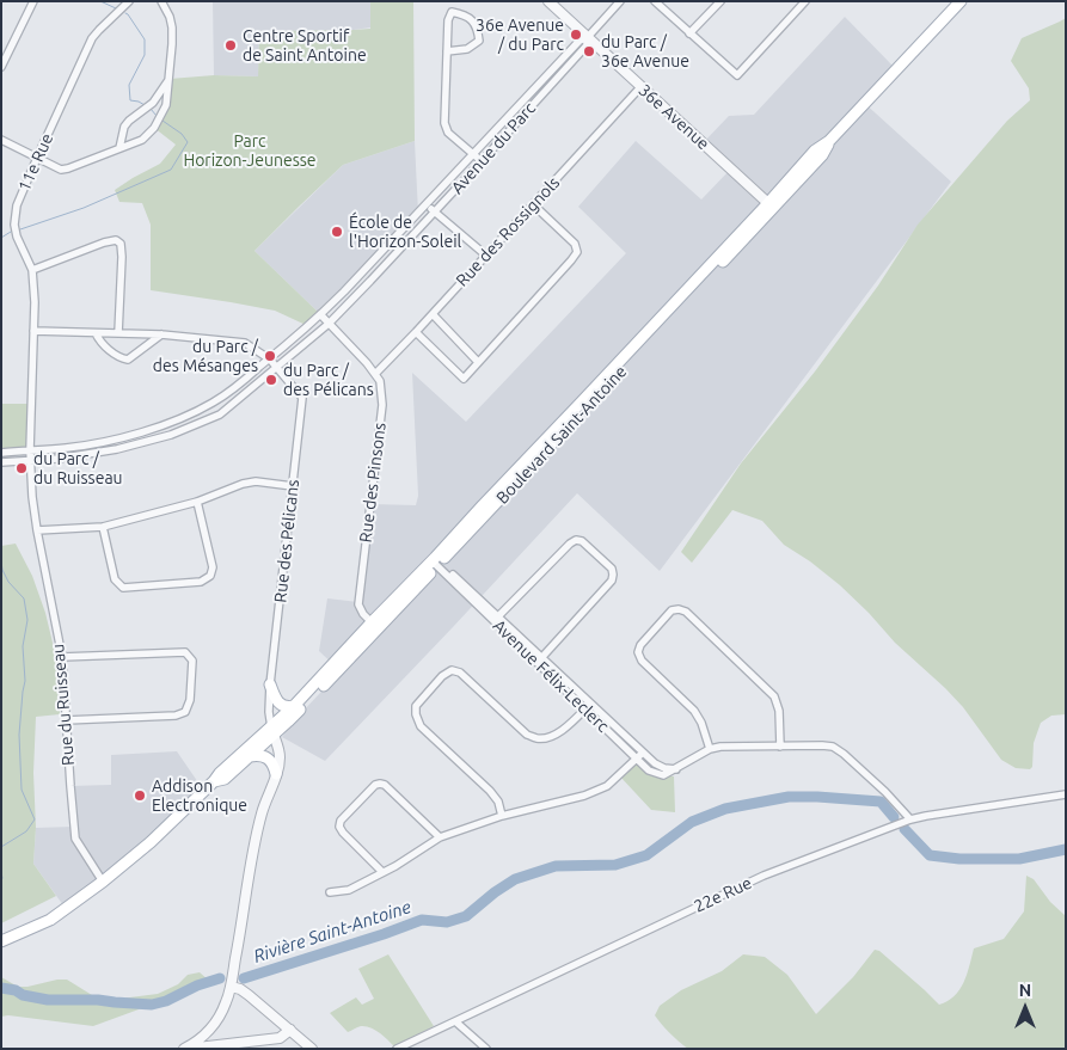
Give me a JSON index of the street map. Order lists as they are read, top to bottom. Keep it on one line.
{"streets":{"main road":["Boulevard Saint-Antoine"],"street":["36e Avenue","Avenue du Parc","11e Rue","Rue des Rossignols","Rue des Pinsons","Rue des Pélicans","Avenue Félix-Leclerc","Rue du Ruisseau","22e Rue"]},"crossings":[["36e Avenue","Avenue du Parc"],["36e Avenue","Rue des Rossignols"],["36e Avenue","Boulevard Saint-Antoine"],["Avenue du Parc","11e Rue"],["Avenue du Parc","Rue des Pinsons"],["Avenue du Parc","Rue des Pélicans"],["Avenue du Parc","Rue du Ruisseau"],["11e Rue","Rue des Pélicans"],["11e Rue","Rue du Ruisseau"],["Rue des Rossignols","Rue des Pinsons"],["Boulevard Saint-Antoine","Rue des Pinsons"],["Boulevard Saint-Antoine","Rue des Pélicans"],["Boulevard Saint-Antoine","Avenue Félix-Leclerc"],["Avenue Félix-Leclerc","22e Rue"]],"water":["Rivière Saint-Antoine"],"parks":["Parc Horizon-Jeunesse"],"places":["36e Avenue / du Parc","Centre Sportif de Saint Antoine","du Parc / 36e Avenue","École de l'Horizon-Soleil","du Parc / des Mésanges","du Parc / des Pélicans","du Parc / du Ruisseau","Addison Electronique"],"north":"top"}
